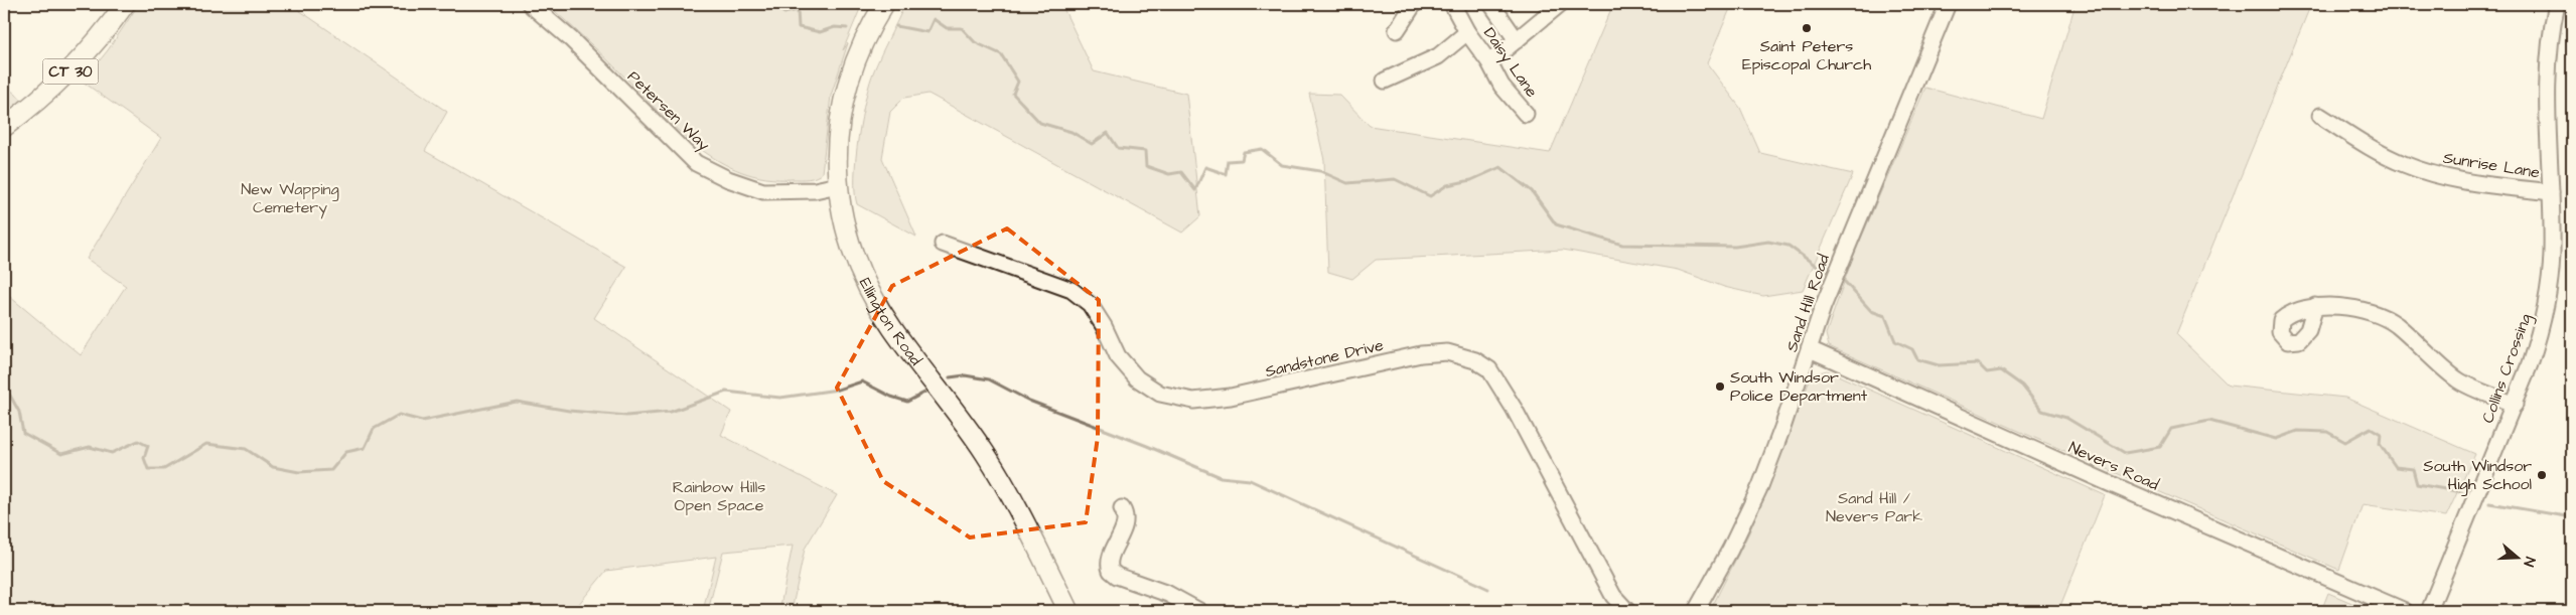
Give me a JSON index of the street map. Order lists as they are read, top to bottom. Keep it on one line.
{"streets":{"main road":["CT 30","Ellington Road"],"street":["Daisy Lane","Petersen Way","Sunrise Lane","Sand Hill Road","Sandstone Drive","Collins Crossing","Nevers Road"]},"crossings":[["Petersen Way","Ellington Road"],["Sunrise Lane","Collins Crossing"],["Sand Hill Road","Nevers Road"]],"parks":["New Wapping Cemetery","Rainbow Hills Open Space","Sand Hill / Nevers Park"],"places":["Saint Peters Episcopal Church","South Windsor Police Department","South Windsor High School"],"north":"right"}
